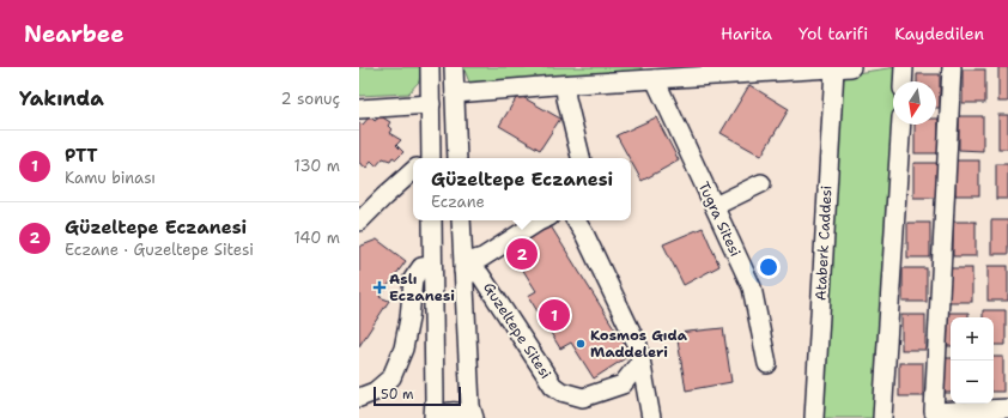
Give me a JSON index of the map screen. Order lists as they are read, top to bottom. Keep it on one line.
{"streets":{"street":["Tugra Sitesi","Ataberk Caddesi","Guzeltepe Sitesi"]},"places":{"health":["Aslı Eczanesi"],"other":["Kosmos Gıda Maddeleri"]},"scale_bar":"50 m","north":"bottom","page":{"header":"Nearbee","nav":["Harita","Yol tarifi","Kaydedilen"],"heading":["Yakında","2 sonuç"],"list":[{"mark":"1","name":"PTT","note":"Kamu binası","value":"130 m"},{"mark":"2","name":"Güzeltepe Eczanesi","note":"Eczane · Guzeltepe Sitesi","value":"140 m"}],"popup":["Güzeltepe Eczanesi","Eczane"],"pins":["2","1"],"map_buttons":["+","−"],"scale":"50 m"}}
